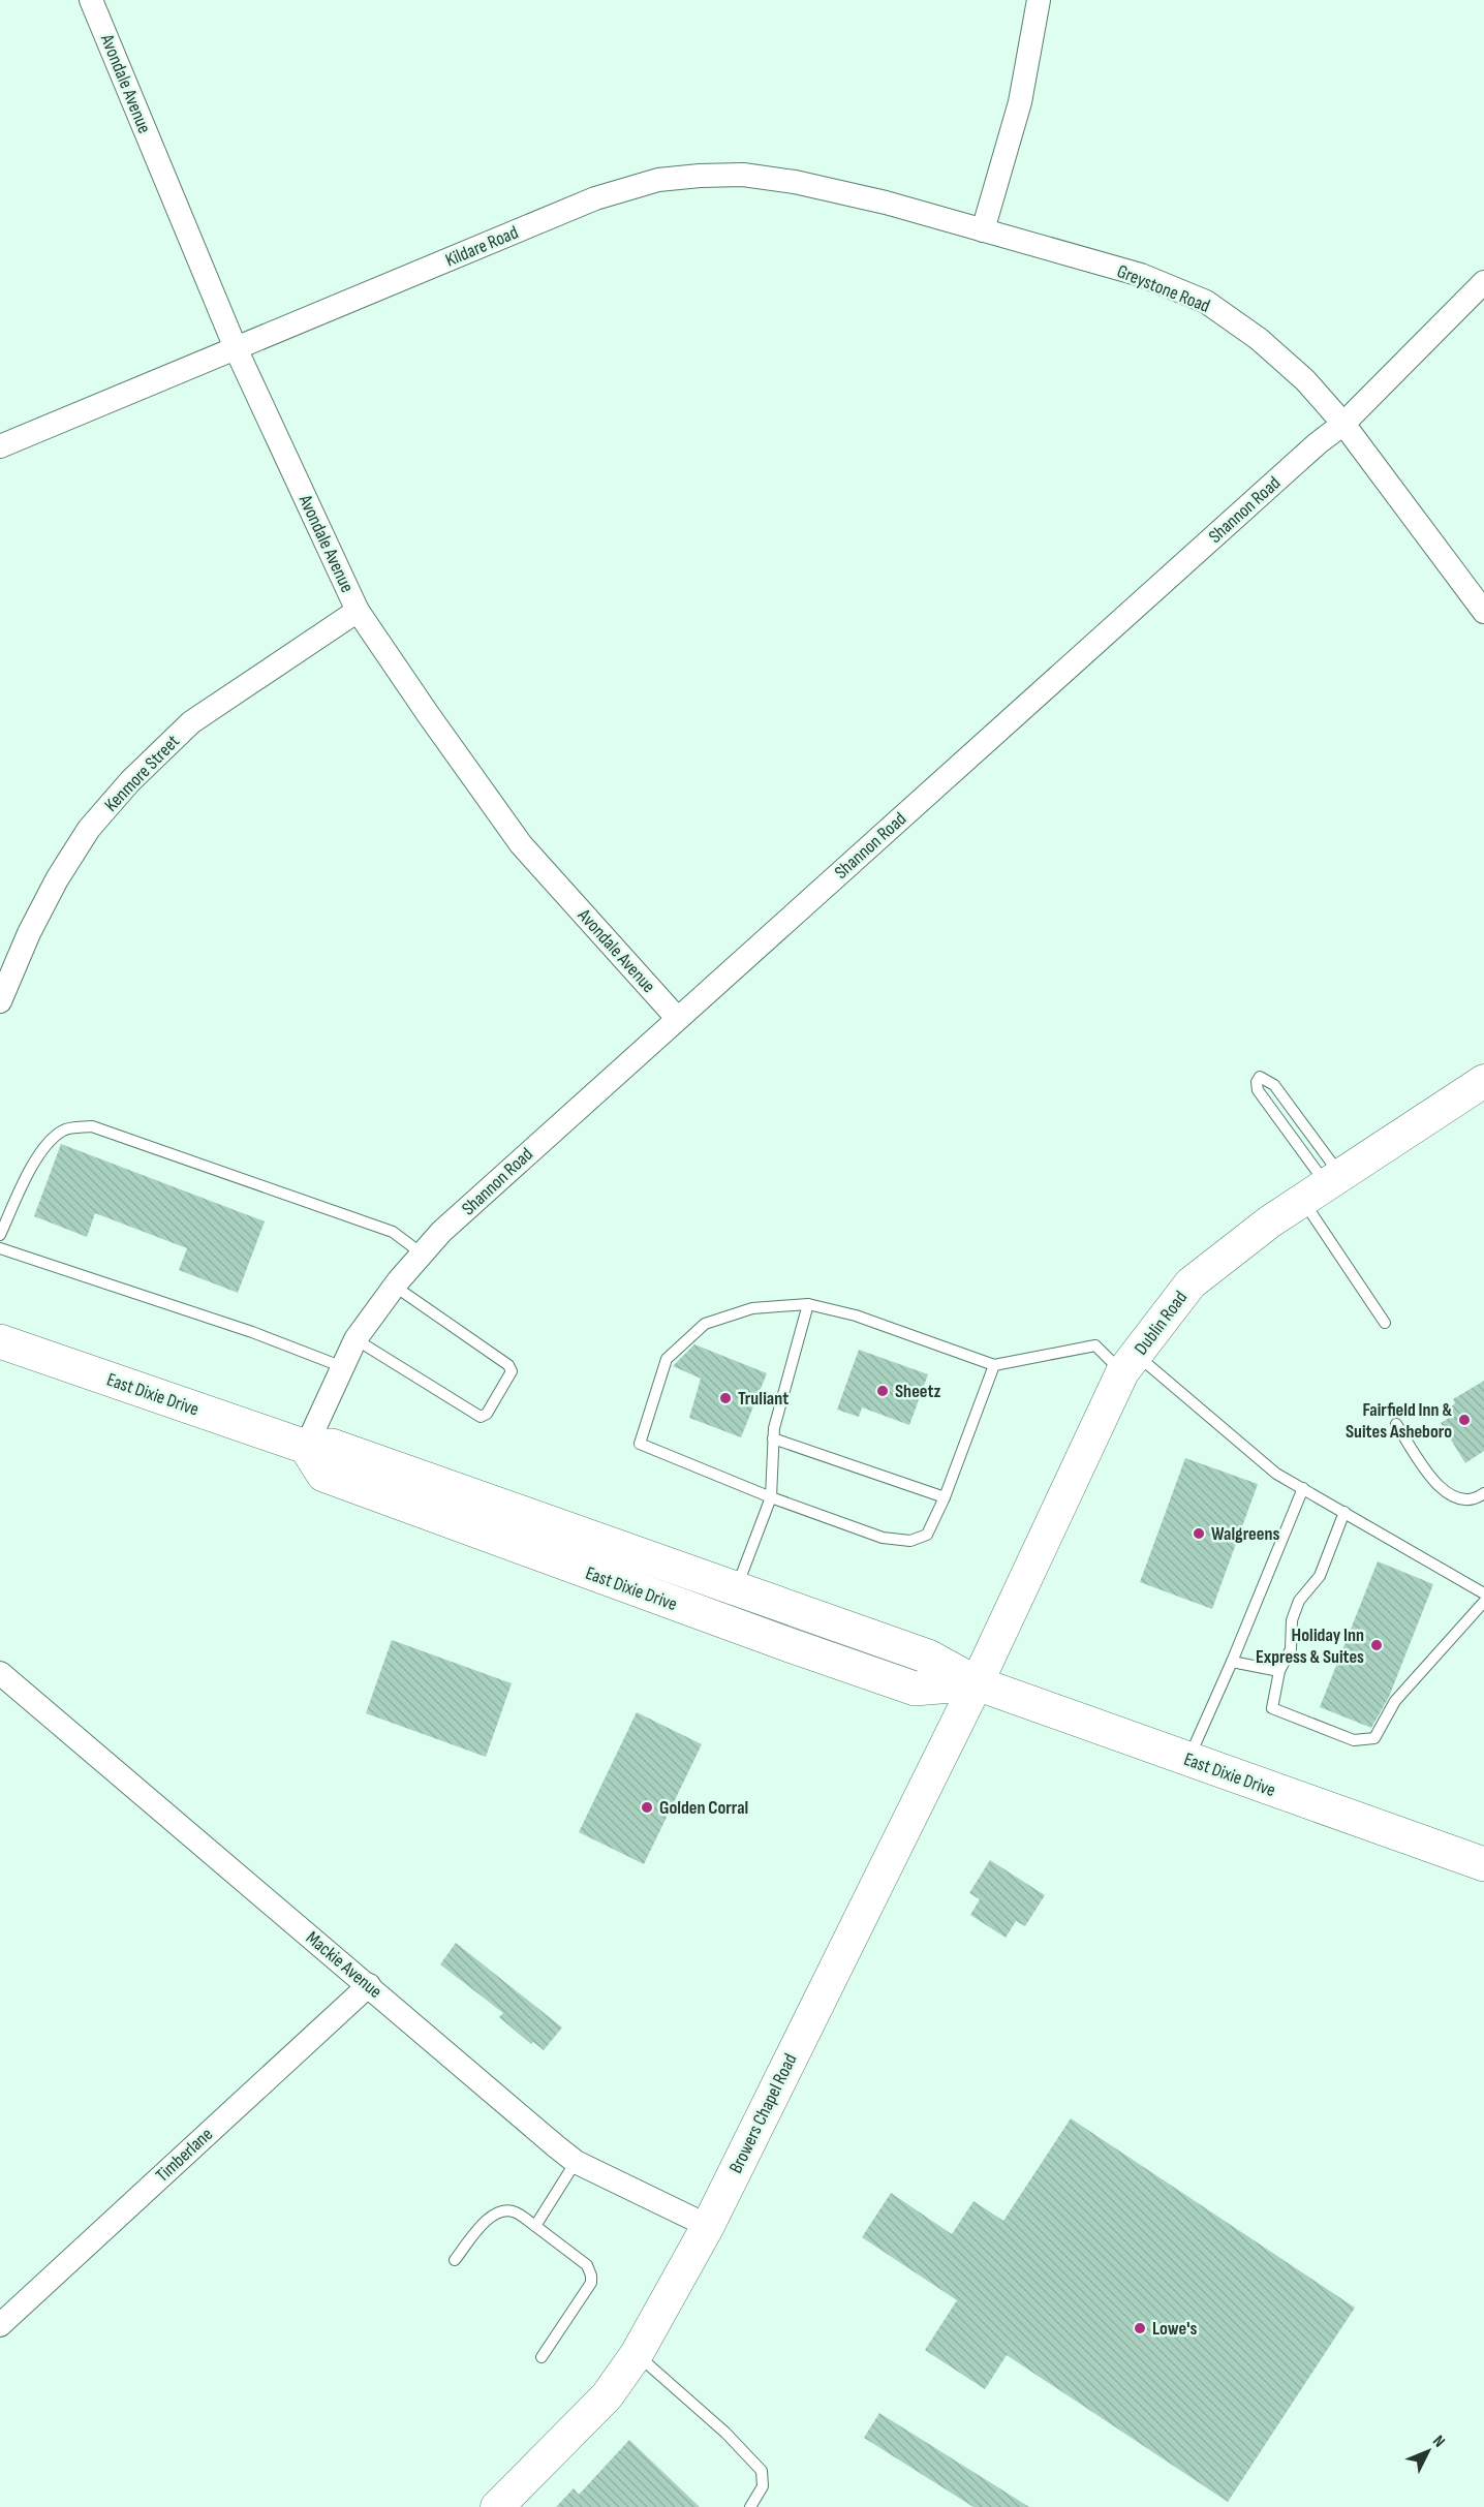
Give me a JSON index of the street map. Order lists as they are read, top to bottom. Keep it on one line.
{"streets":{"main road":["East Dixie Drive"],"street":["Avondale Avenue","Kildare Road","Greystone Road","Shannon Road","Kenmore Street","Dublin Road","Mackie Avenue","Browers Chapel Road","Timberlane"]},"crossings":[["Avondale Avenue","Kildare Road"],["Avondale Avenue","Shannon Road"],["Avondale Avenue","Kenmore Street"],["Kildare Road","Greystone Road"],["Greystone Road","Shannon Road"],["Shannon Road","East Dixie Drive"],["Dublin Road","East Dixie Drive"],["Dublin Road","Browers Chapel Road"],["East Dixie Drive","Browers Chapel Road"],["Mackie Avenue","Browers Chapel Road"],["Mackie Avenue","Timberlane"]],"places":["Sheetz","Truliant","Fairfield Inn & Suites Asheboro","Walgreens","Holiday Inn Express & Suites","Golden Corral","Lowe's"],"north":"top right"}
